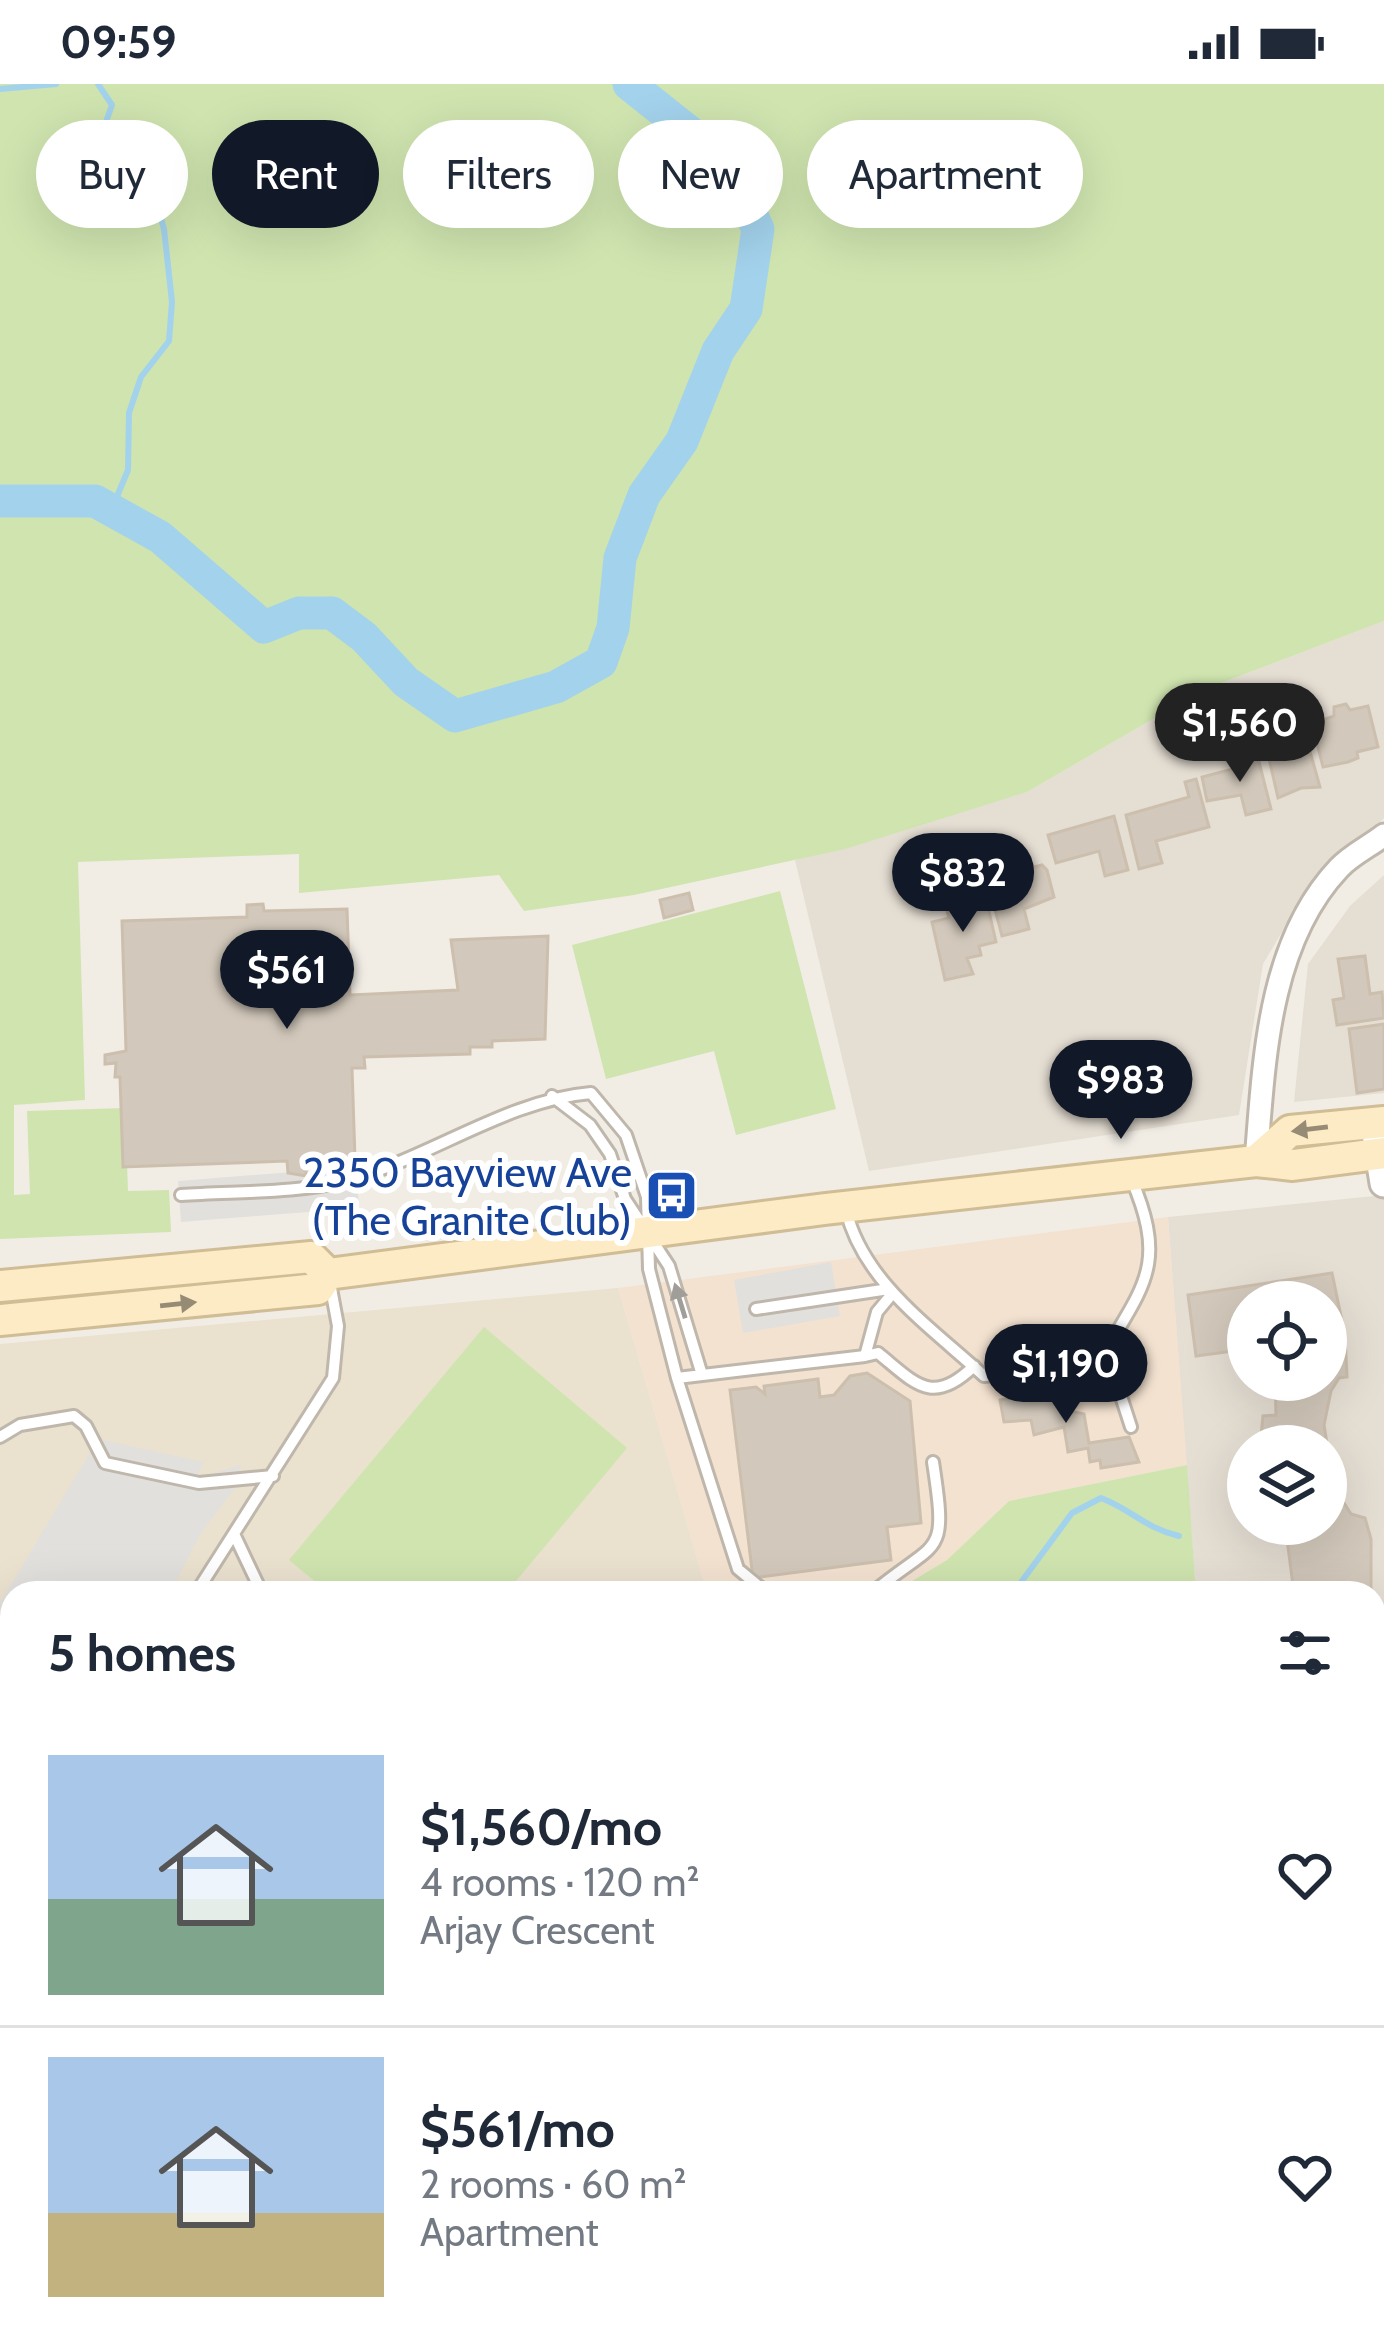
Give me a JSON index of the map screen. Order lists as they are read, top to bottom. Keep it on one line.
{"places":{"bus stop":["2350 Bayview Ave (The Granite Club)"]},"page":{"status":"09:59","chip":["Buy","Rent","Filters","New","Apartment"],"price":["$1,560","$832","$561","$983","$1,190"],"heading":"5 homes","list":[{"name":"$1,560/mo","note":"4 rooms · 120 m² · Arjay Crescent"},{"name":"$561/mo","note":"2 rooms · 60 m² · Apartment"}]}}
